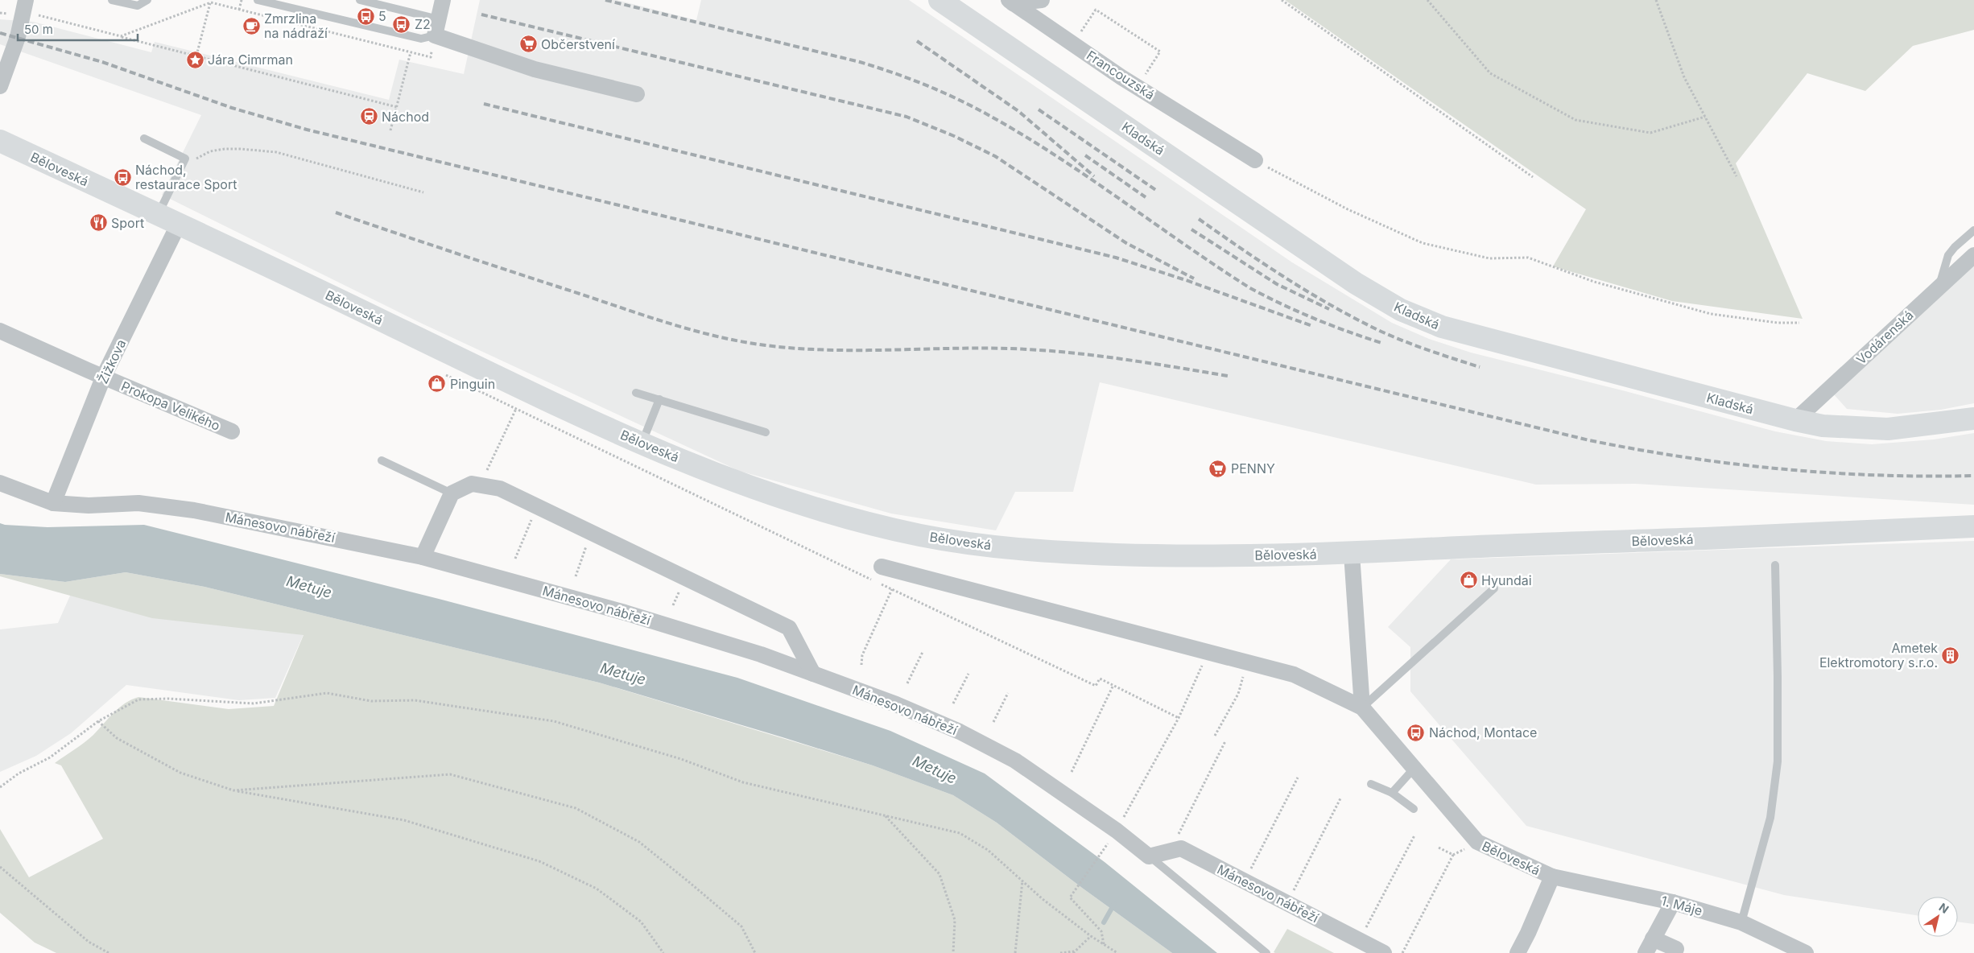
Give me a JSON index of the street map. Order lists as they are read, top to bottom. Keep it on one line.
{"streets":{"main road":["Kladská","Běloveská"],"street":["Francouzská","Vodárenská","Žižkova","Prokopa Velikého","Mánesovo nábřeží","1. Máje"]},"crossings":[["Kladská","Vodárenská"],["Běloveská","Žižkova"],["Běloveská","1. Máje"],["Žižkova","Prokopa Velikého"],["Žižkova","Mánesovo nábřeží"]],"water":["Metuje"],"places":{"bus stop":["5","Z2","Náchod, restaurace Sport","Náchod, Montace"],"cafe":["Zmrzlina na nádraží"],"supermarket":["Občerstvení","PENNY"],"place":["Jára Cimrman"],"station":["Náchod"],"restaurant":["Sport"],"shop":["Pinguin","Hyundai"],"building":["Ametek Elektromotory s.r.o."]},"scale_bar":"50 m","north":"top right"}
